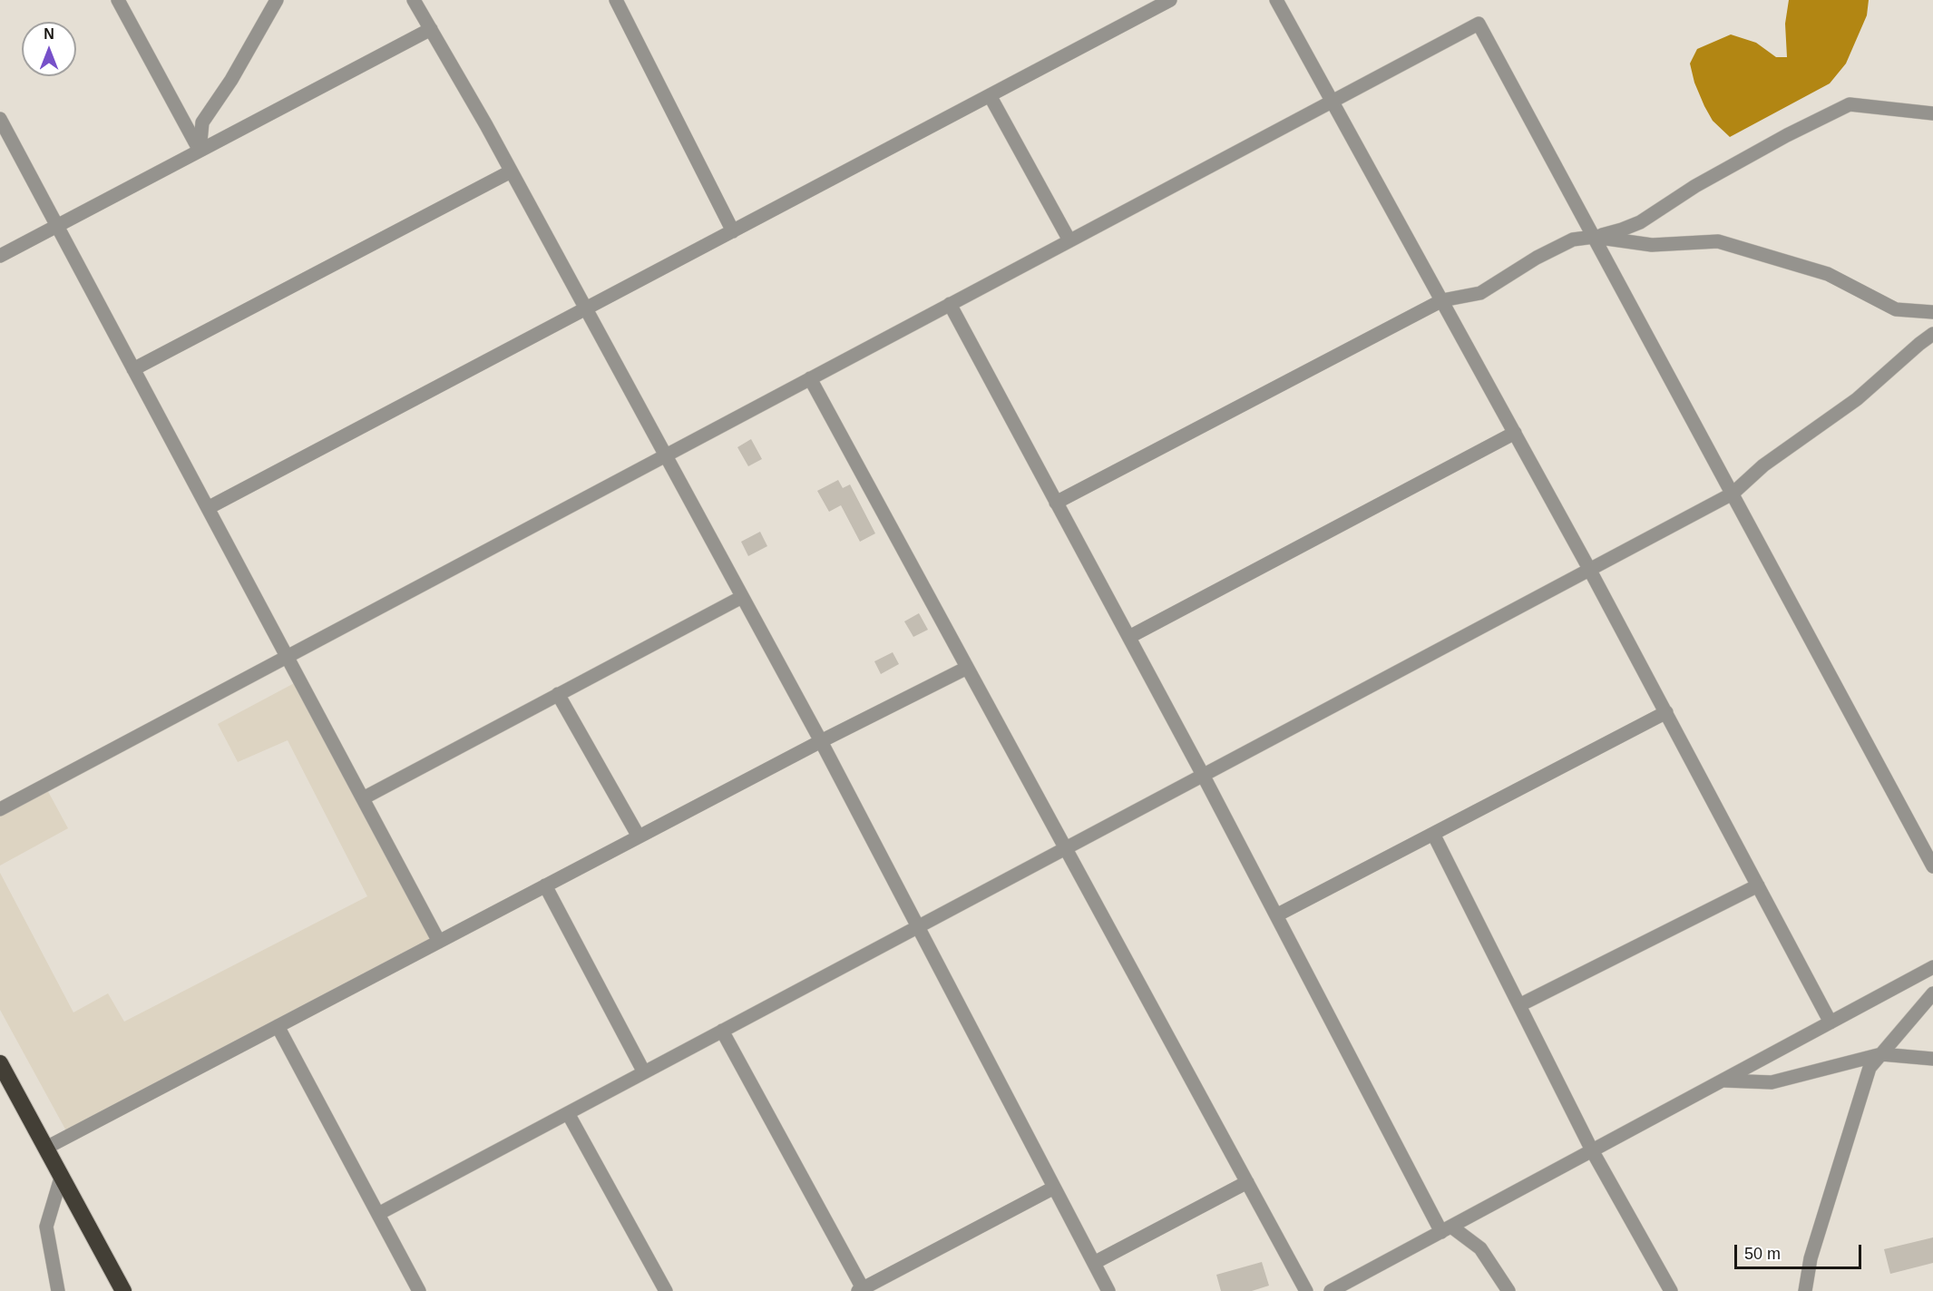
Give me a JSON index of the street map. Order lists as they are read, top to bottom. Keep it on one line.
{"scale_bar":"50 m","north":"top"}
